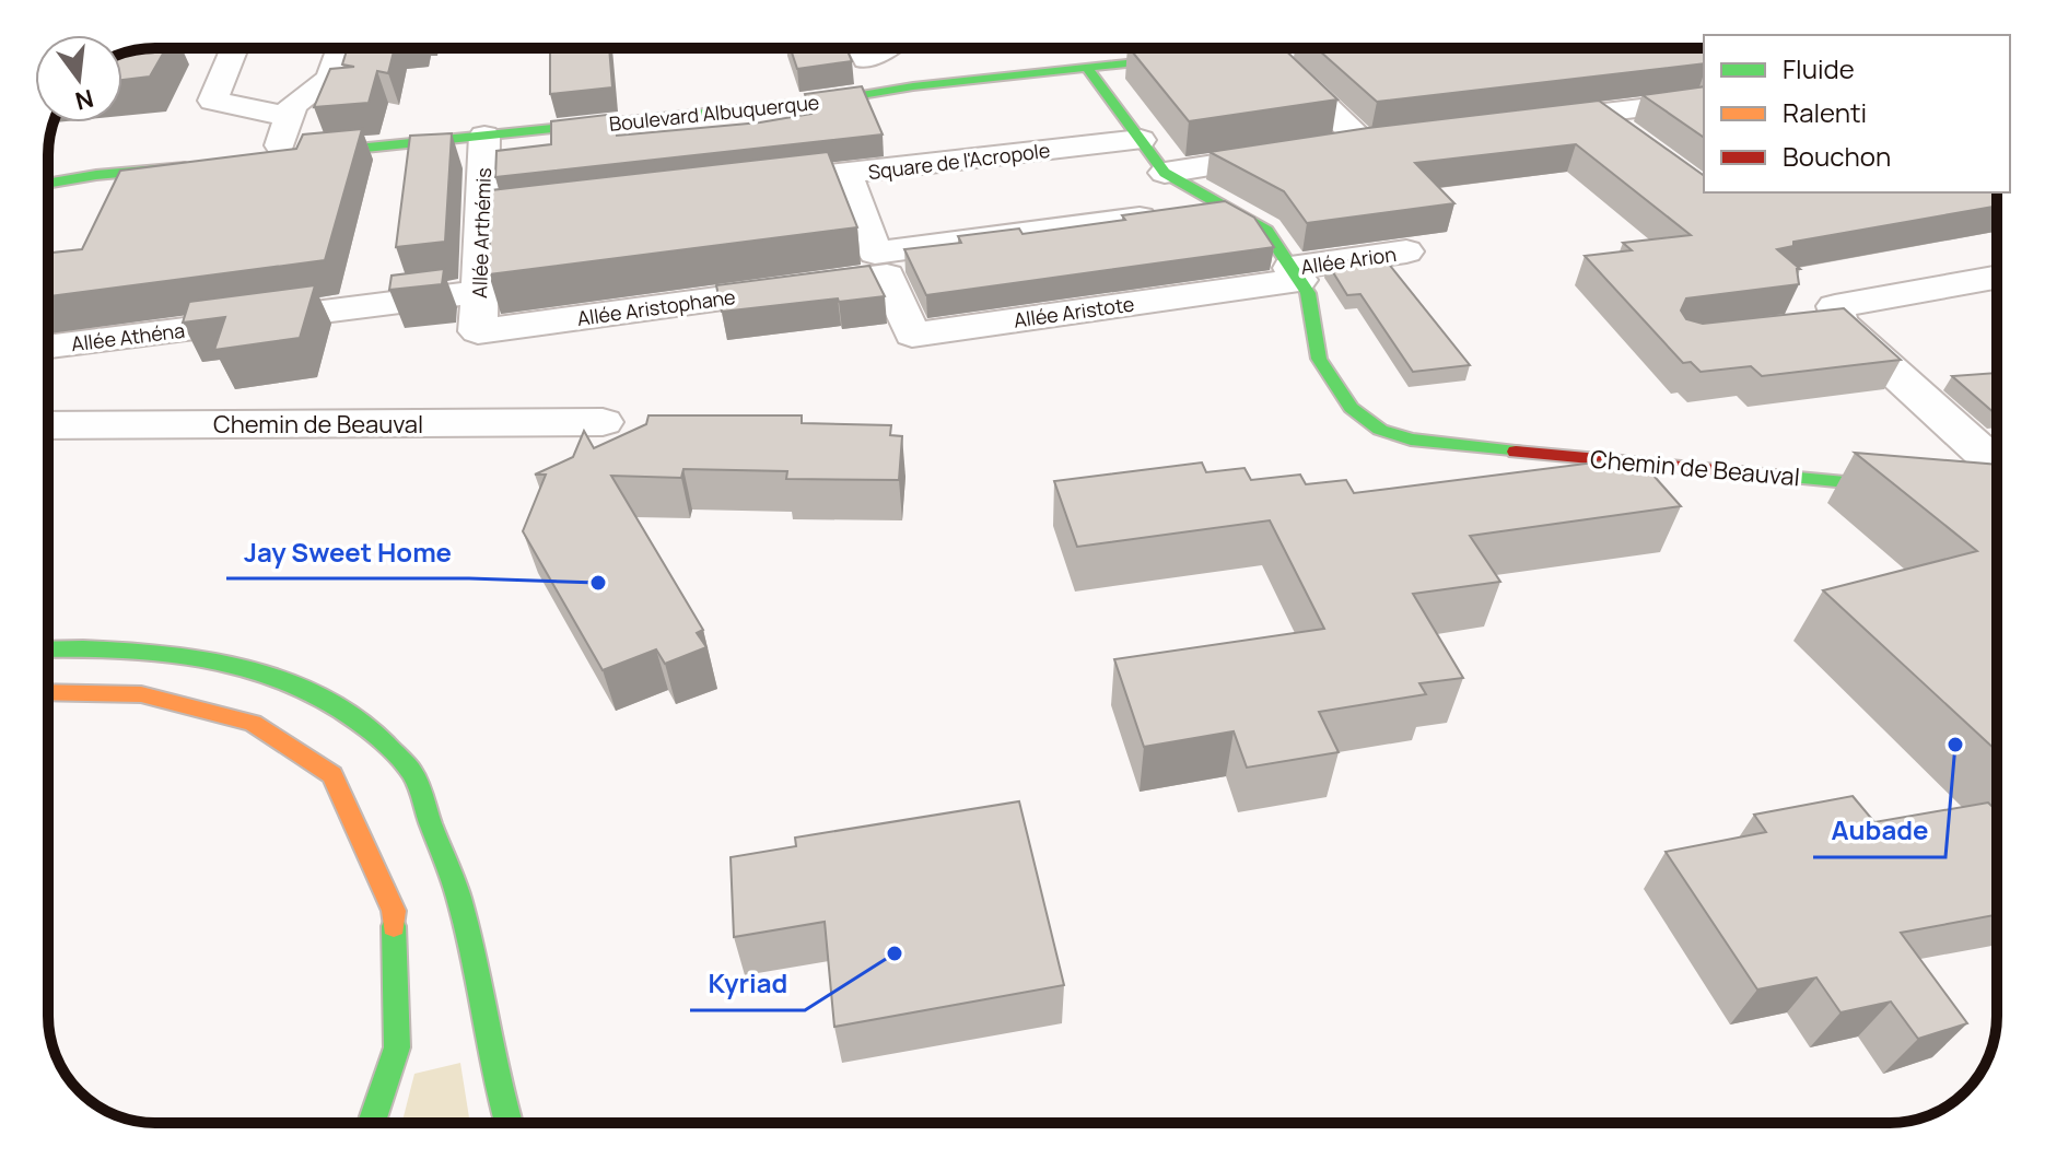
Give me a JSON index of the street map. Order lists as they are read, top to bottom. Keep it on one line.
{"streets":{"street":["Boulevard Albuquerque","Square de l'Acropole","Allée Arthémis","Allée Arion","Allée Aristophane","Allée Aristote","Allée Athéna","Chemin de Beauval"]},"crossings":[["Boulevard Albuquerque","Allée Arthémis"],["Allée Arthémis","Allée Aristophane"],["Allée Arthémis","Allée Athéna"],["Allée Arion","Allée Aristote"],["Allée Arion","Chemin de Beauval"],["Allée Aristophane","Allée Aristote"],["Allée Aristote","Chemin de Beauval"]],"places":["Jay Sweet Home","Aubade","Kyriad"],"legend":["Fluide","Ralenti","Bouchon"],"north":"bottom"}
